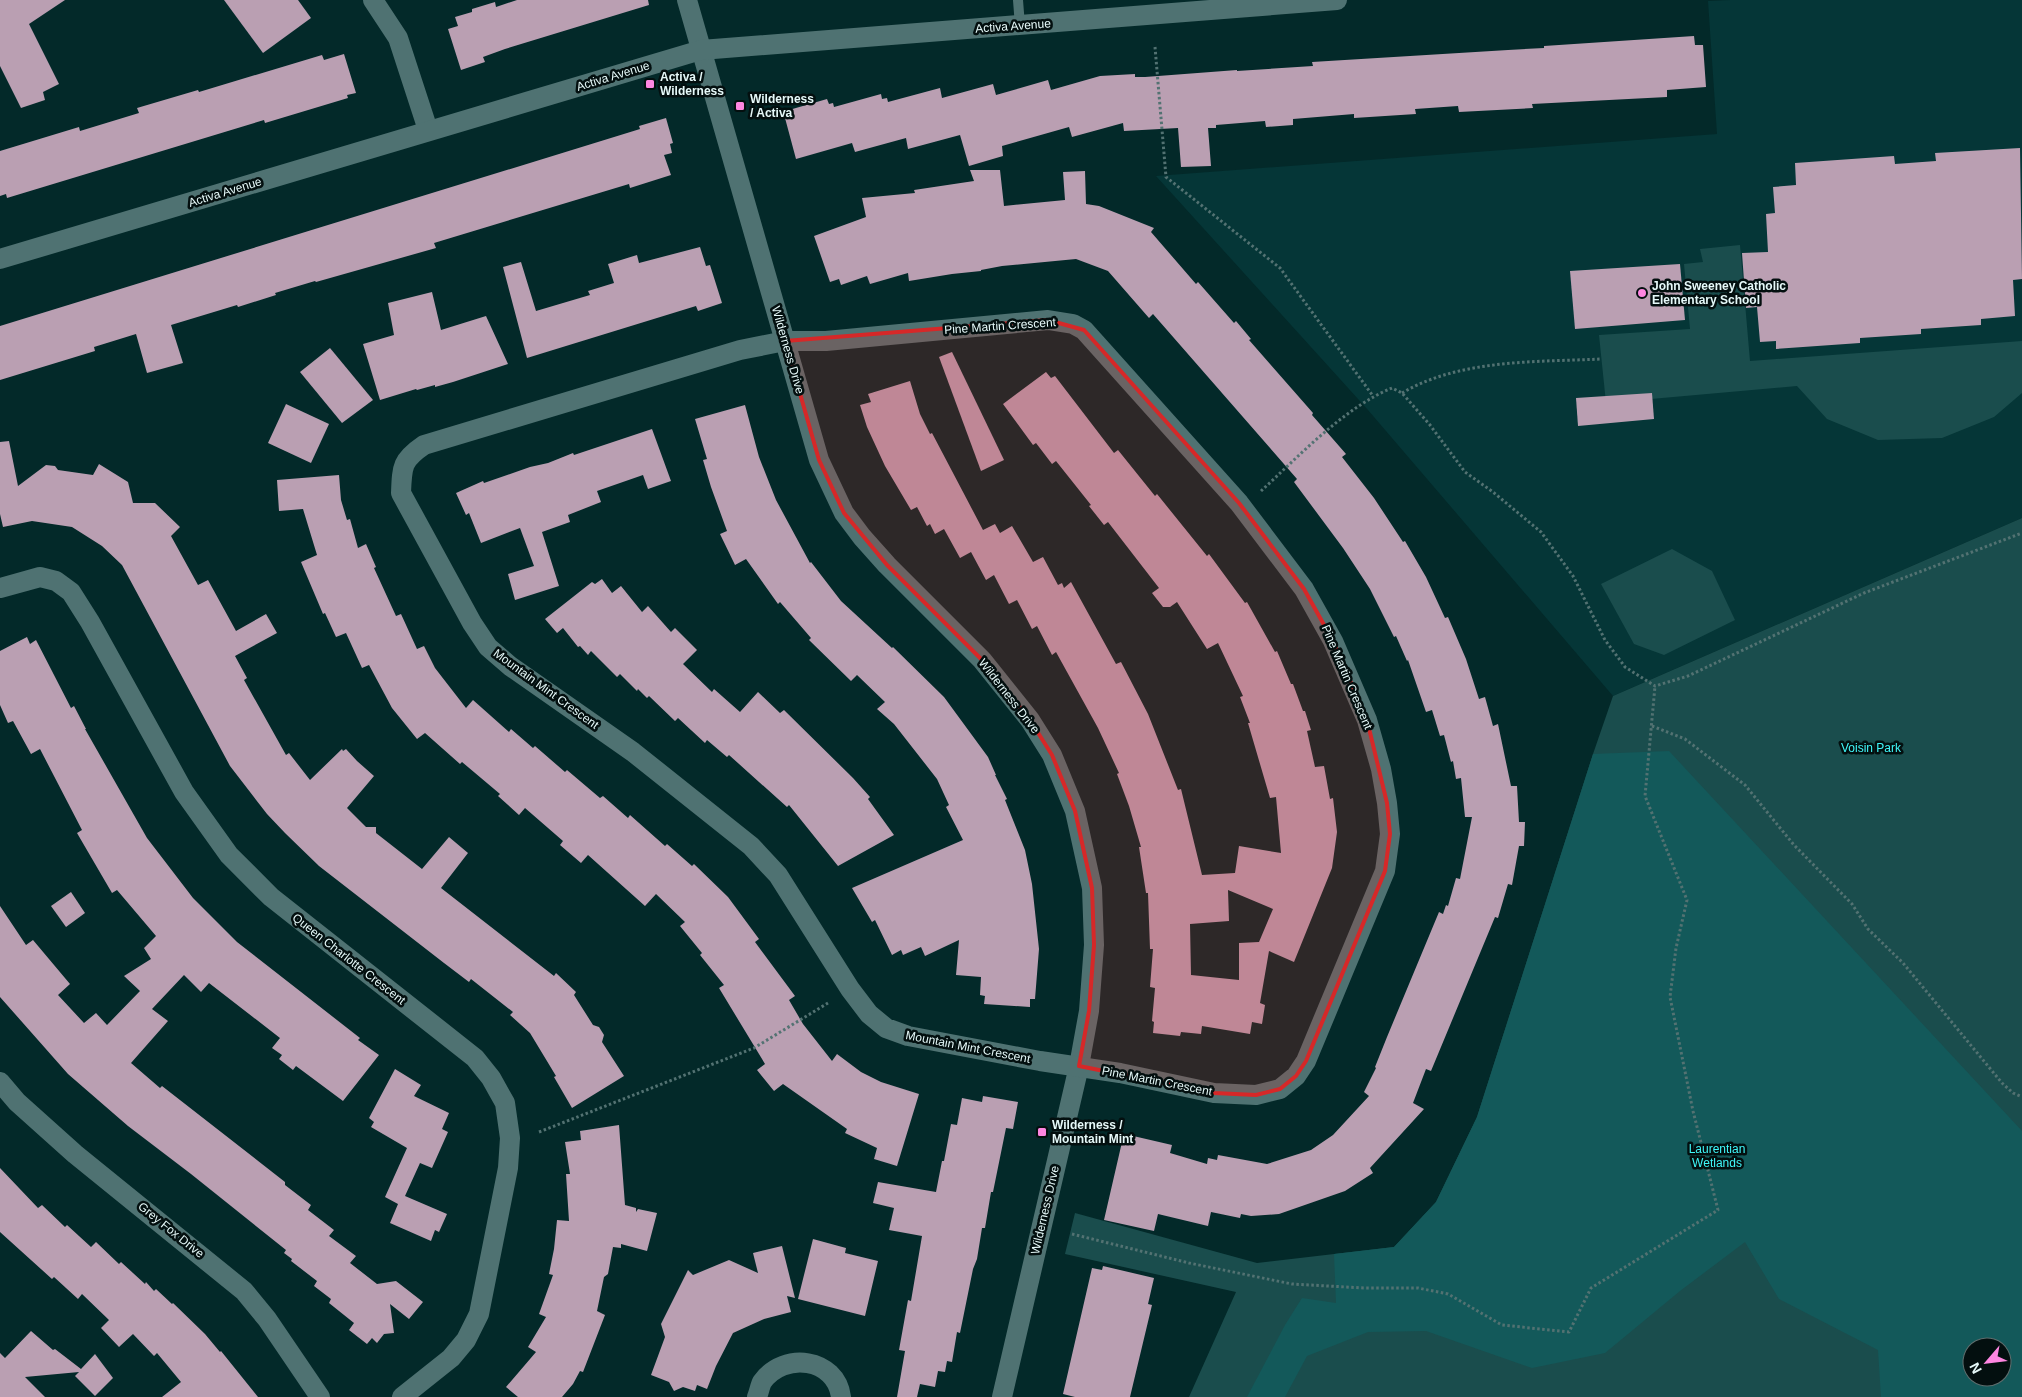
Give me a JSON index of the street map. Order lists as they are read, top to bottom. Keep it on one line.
{"streets":{"street":["Activa Avenue","Pine Martin Crescent","Wilderness Drive","Mountain Mint Crescent","Queen Charlotte Crescent","Grey Fox Drive"]},"crossings":[["Activa Avenue","Wilderness Drive"],["Pine Martin Crescent","Wilderness Drive"],["Pine Martin Crescent","Mountain Mint Crescent"],["Wilderness Drive","Mountain Mint Crescent"]],"parks":["Voisin Park","Laurentian Wetlands"],"places":{"transit":["Activa / Wilderness","Wilderness / Activa","Wilderness / Mountain Mint"],"other":["John Sweeney Catholic Elementary School"]},"north":"bottom left"}
